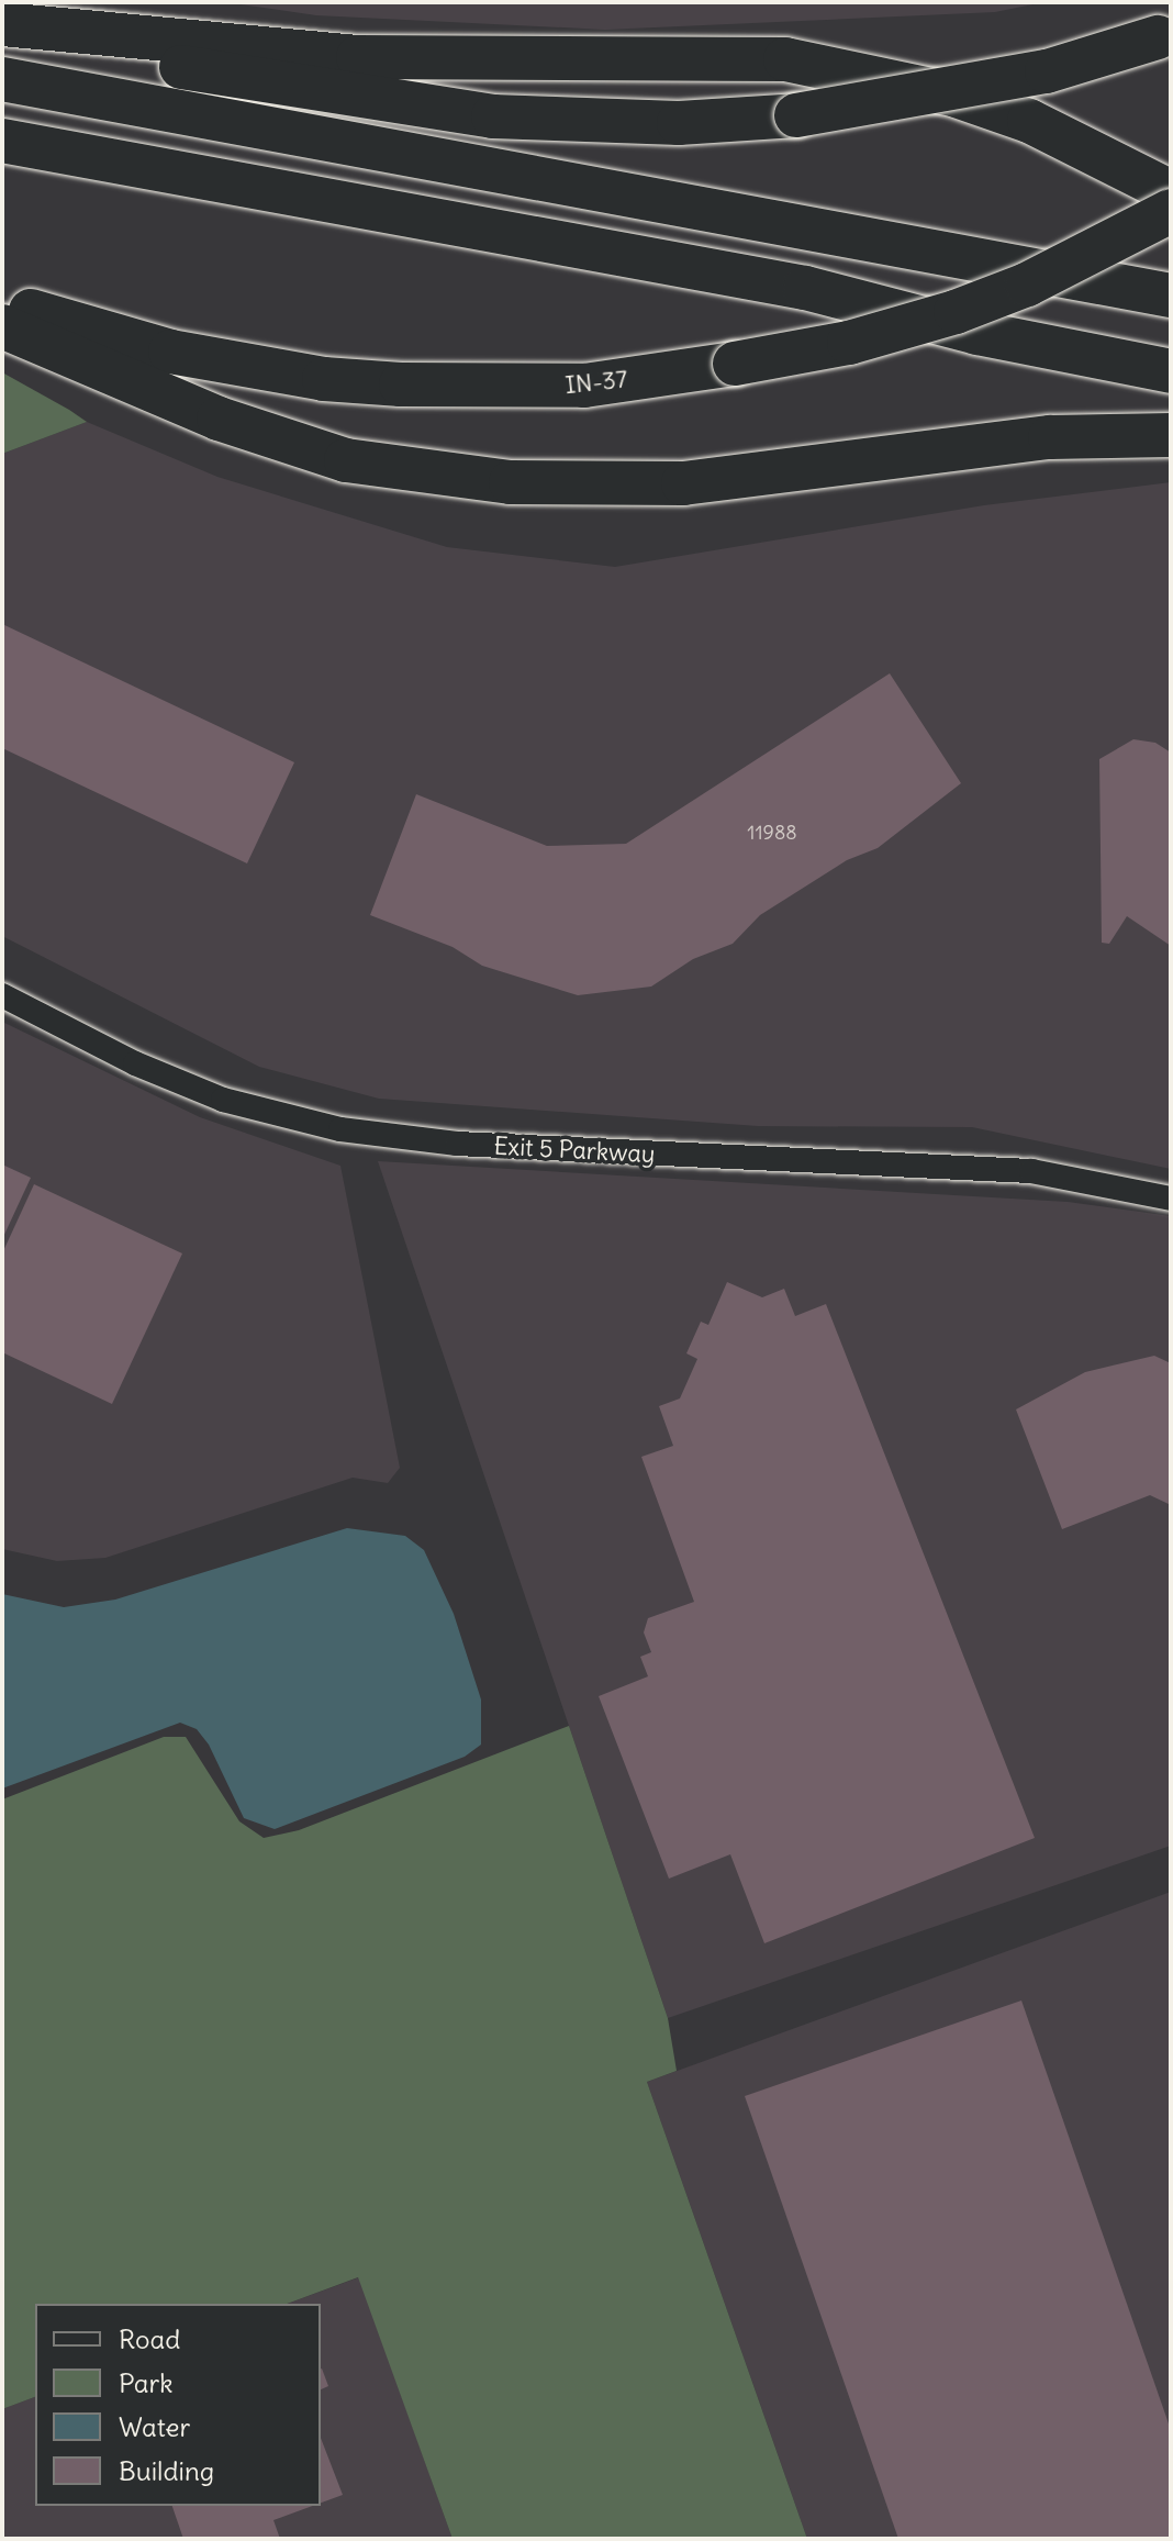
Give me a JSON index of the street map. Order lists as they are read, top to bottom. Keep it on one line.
{"streets":{"highway":["IN-37"],"street":["Exit 5 Parkway"]},"house_numbers":["11988"],"legend":["Road","Park","Water","Building"]}
